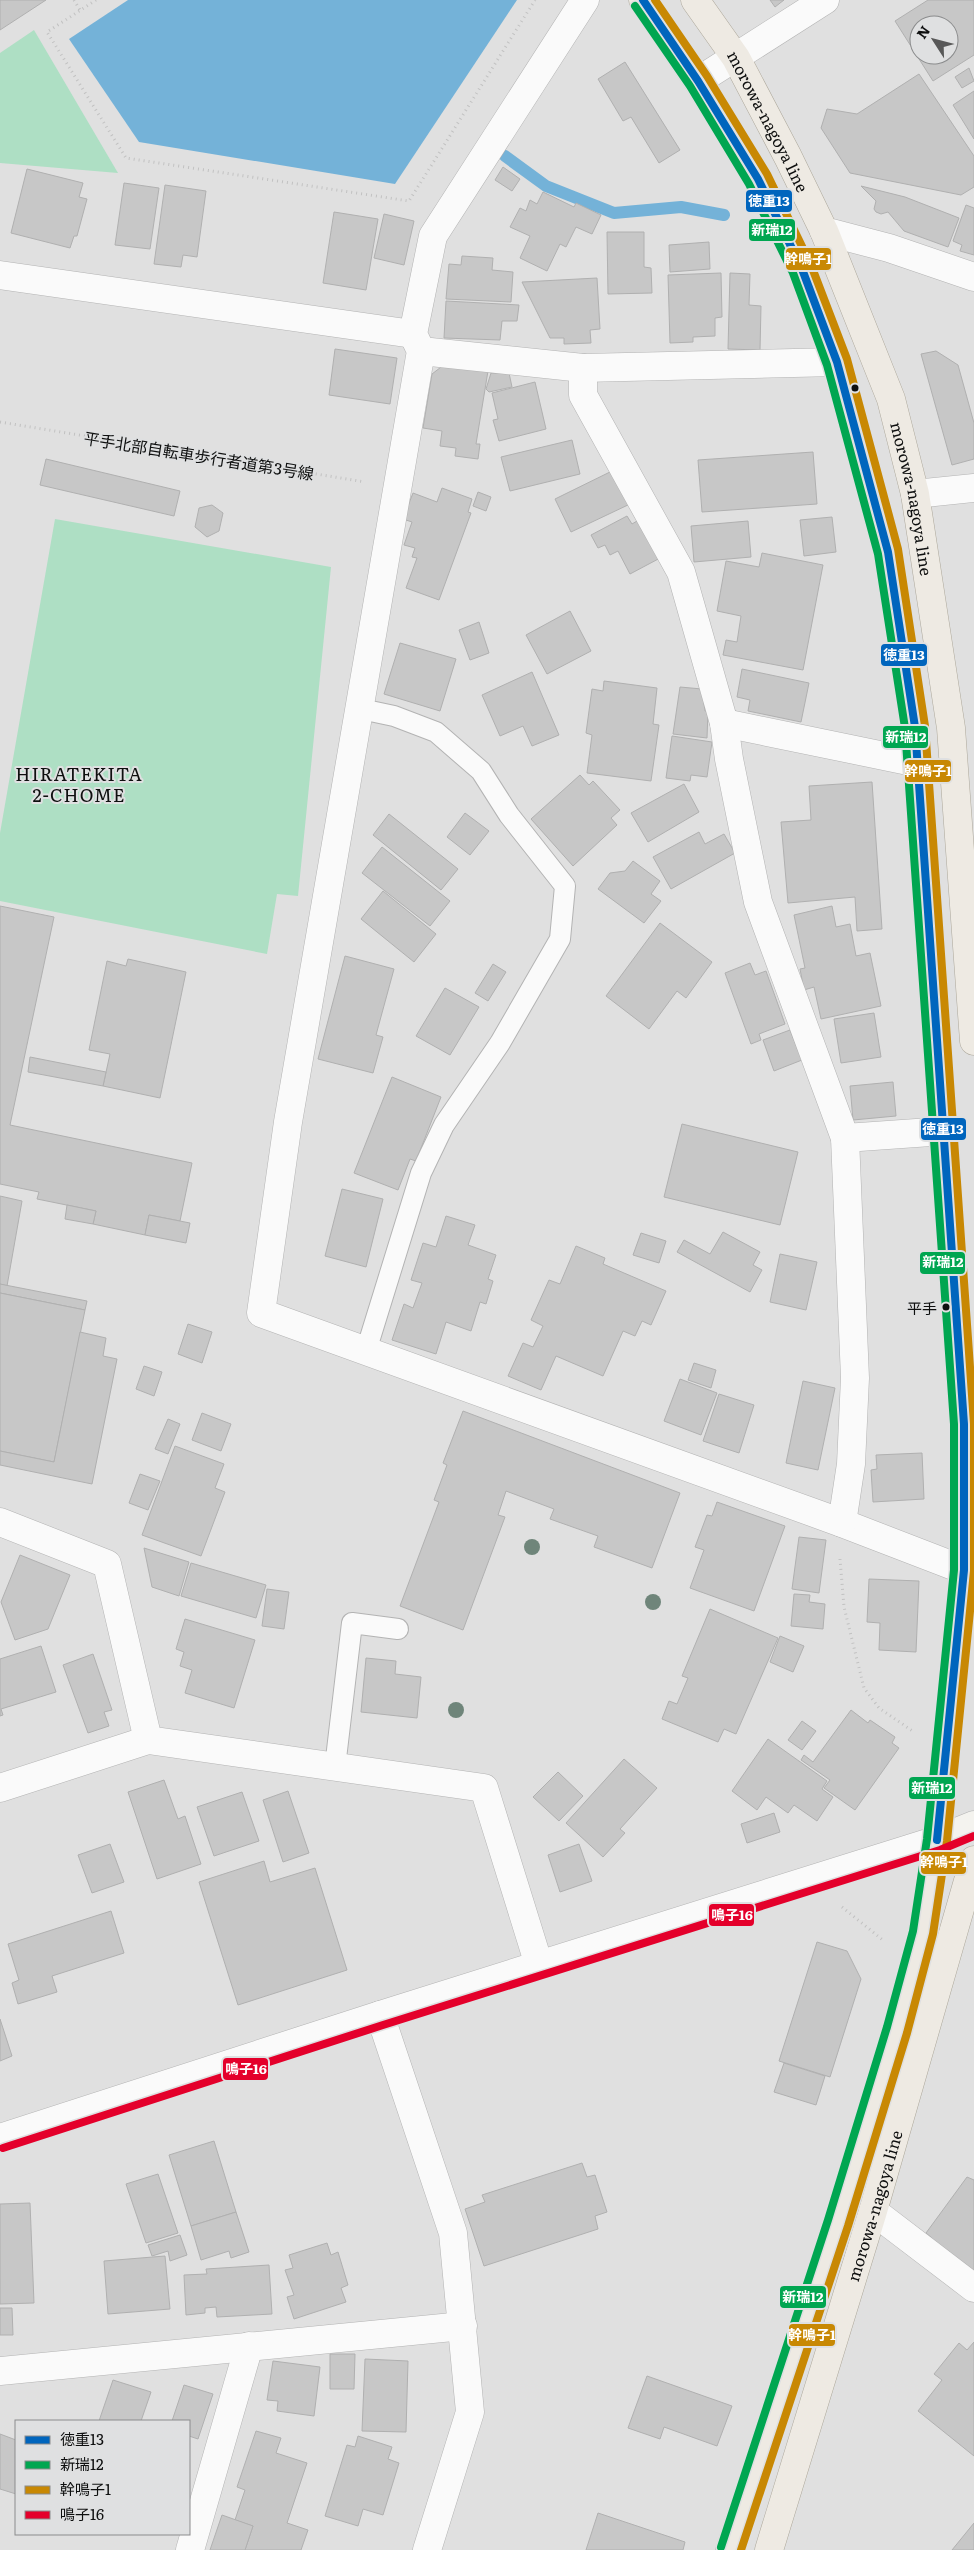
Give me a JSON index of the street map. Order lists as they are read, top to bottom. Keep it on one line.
{"streets":{"main road":["morowa-nagoya line"],"path":["平手北部自転車歩行者道第3号線"]},"districts":["HIRATEKITA 2-CHOME"],"places":["平手"],"lines":["transit line 徳重13","transit line 幹鳴子1","transit line 新瑞12","transit line 鳴子16"],"legend":["徳重13","新瑞12","幹鳴子1","鳴子16"],"north":"top left"}
